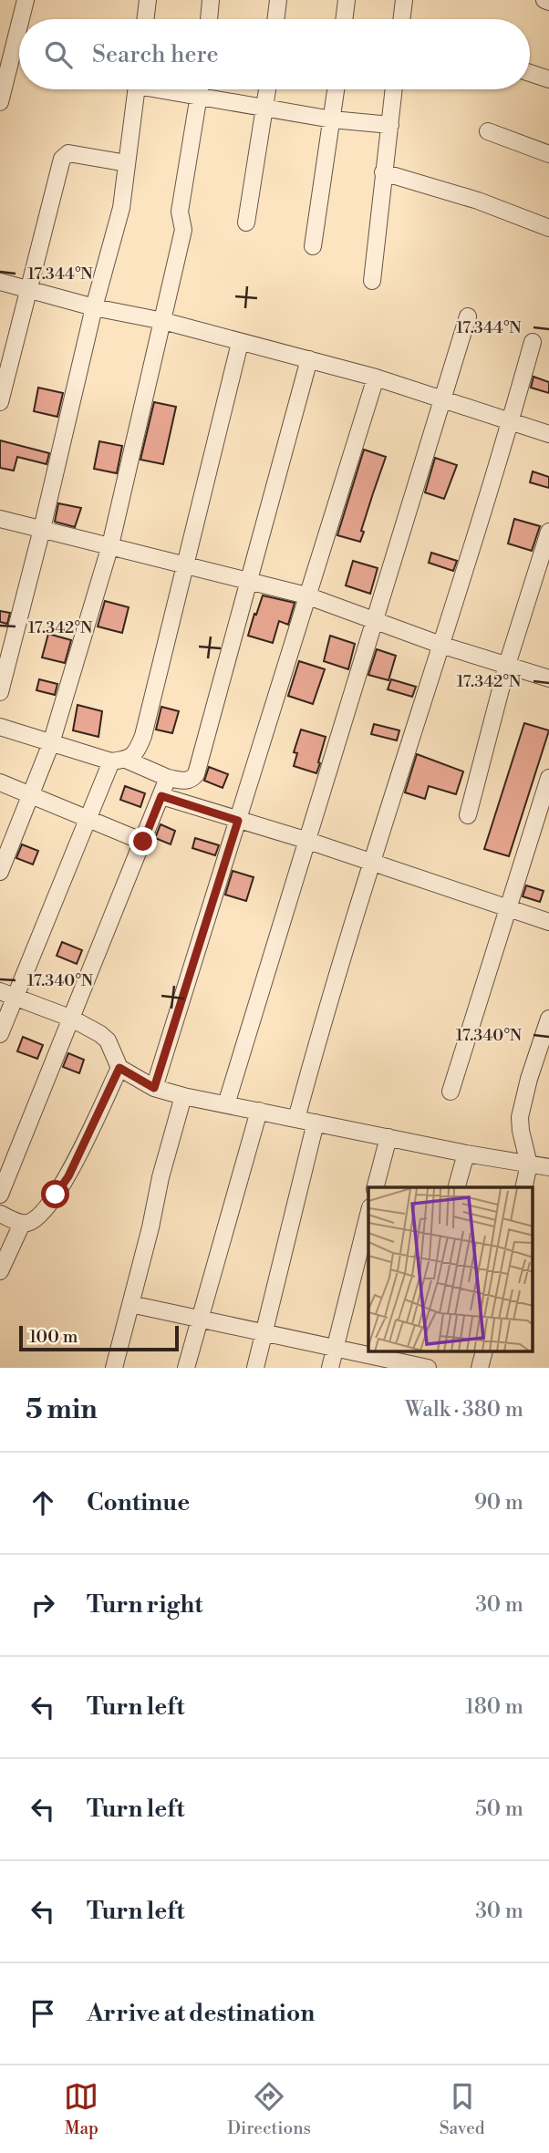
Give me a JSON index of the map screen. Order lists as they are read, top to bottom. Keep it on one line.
{"scale_bar":"100 m","page":{"search":"Search here","scale":"100 m","heading":["5 min","Walk · 380 m"],"list":[["Continue","90 m"],["Turn right","30 m"],["Turn left","180 m"],["Turn left","50 m"],["Turn left","30 m"],"Arrive at destination"],"nav":["Map","Directions","Saved"]},"coordinates":["17.344°N","17.342°N","17.340°N"]}
